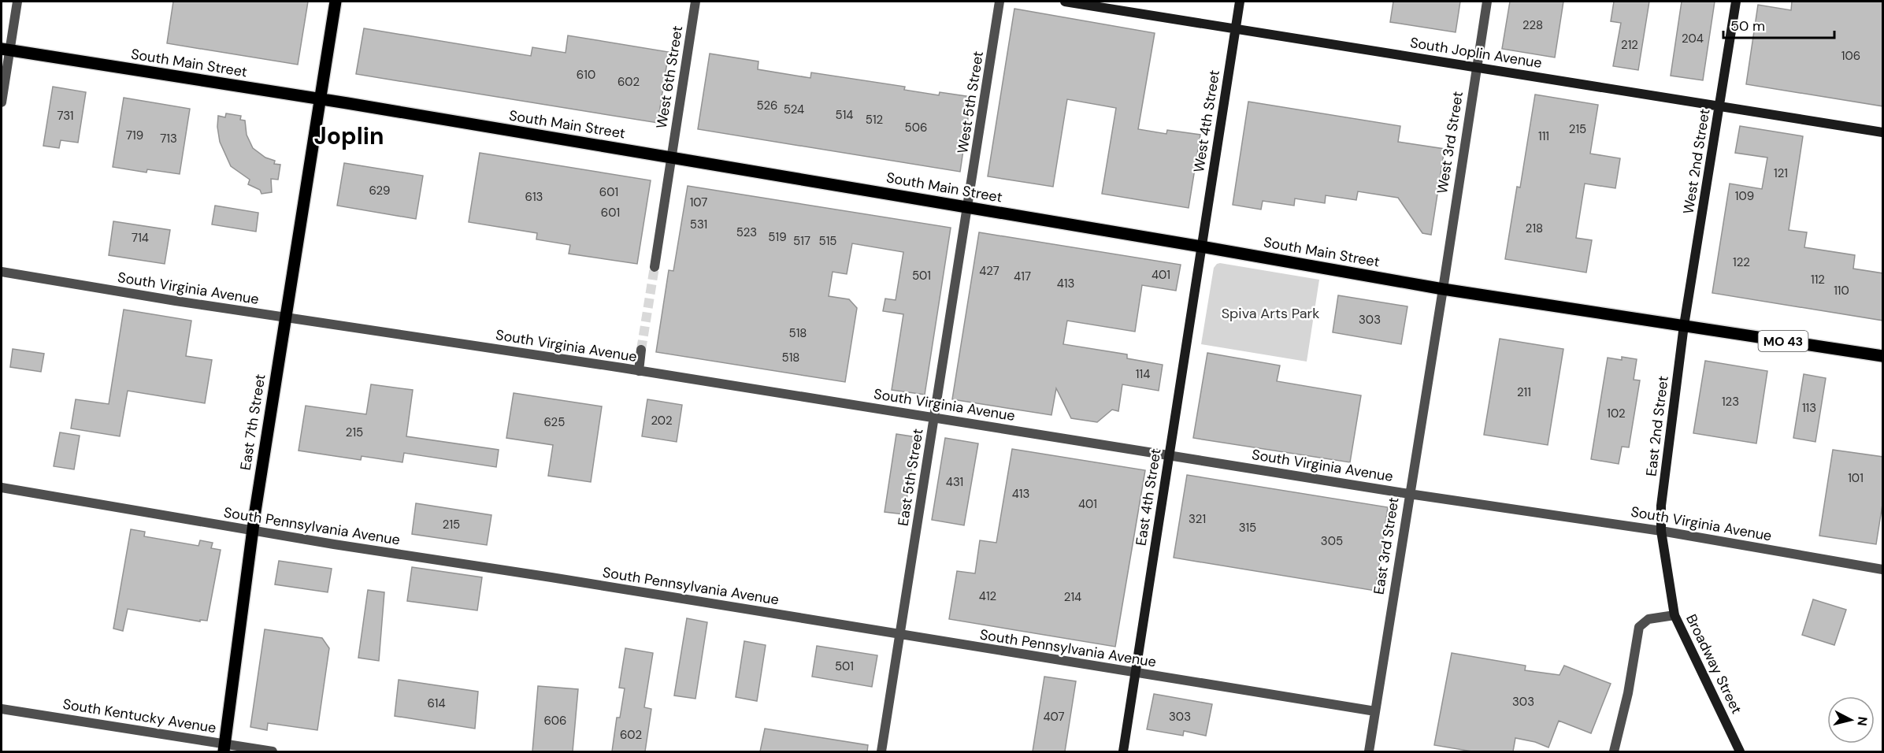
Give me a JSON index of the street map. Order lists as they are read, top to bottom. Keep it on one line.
{"streets":{"main road":["South Main Street","MO 43","East 7th Street"],"street":["South Joplin Avenue","West 6th Street","West 5th Street","West 4th Street","West 3rd Street","West 2nd Street","South Virginia Avenue","East 2nd Street","East 5th Street","East 4th Street","South Pennsylvania Avenue","East 3rd Street","Broadway Street","South Kentucky Avenue"]},"crossings":[["South Joplin Avenue","West 4th Street"],["South Joplin Avenue","West 3rd Street"],["South Joplin Avenue","West 2nd Street"],["South Main Street","West 6th Street"],["South Main Street","West 5th Street"],["South Main Street","West 4th Street"],["South Main Street","West 3rd Street"],["South Main Street","West 2nd Street"],["South Main Street","East 7th Street"],["South Main Street","East 2nd Street"],["South Main Street","East 5th Street"],["South Main Street","East 4th Street"],["South Main Street","East 3rd Street"],["West 5th Street","East 5th Street"],["West 4th Street","East 4th Street"],["West 3rd Street","East 3rd Street"],["West 2nd Street","East 2nd Street"],["South Virginia Avenue","East 7th Street"],["South Virginia Avenue","East 2nd Street"],["South Virginia Avenue","East 5th Street"],["South Virginia Avenue","East 4th Street"],["South Virginia Avenue","East 3rd Street"],["South Virginia Avenue","Broadway Street"],["East 7th Street","South Pennsylvania Avenue"],["East 7th Street","South Kentucky Avenue"],["East 2nd Street","Broadway Street"],["East 5th Street","South Pennsylvania Avenue"],["East 4th Street","South Pennsylvania Avenue"],["South Pennsylvania Avenue","East 3rd Street"]],"districts":["Joplin"],"parks":["Spiva Arts Park"],"house_numbers":["228","204","212","106","610","602","526","524","514","731","512","506","215","719","111","713","121","629","601","109","613","107","601","531","218","523","519","714","517","515","122","427","401","501","417","112","413","110","303","518","518","114","211","123","113","102","202","625","215","101","431","413","401","321","215","315","305","412","214","501","303","614","407","303","606","602"],"scale_bar":"50 m","north":"right"}
